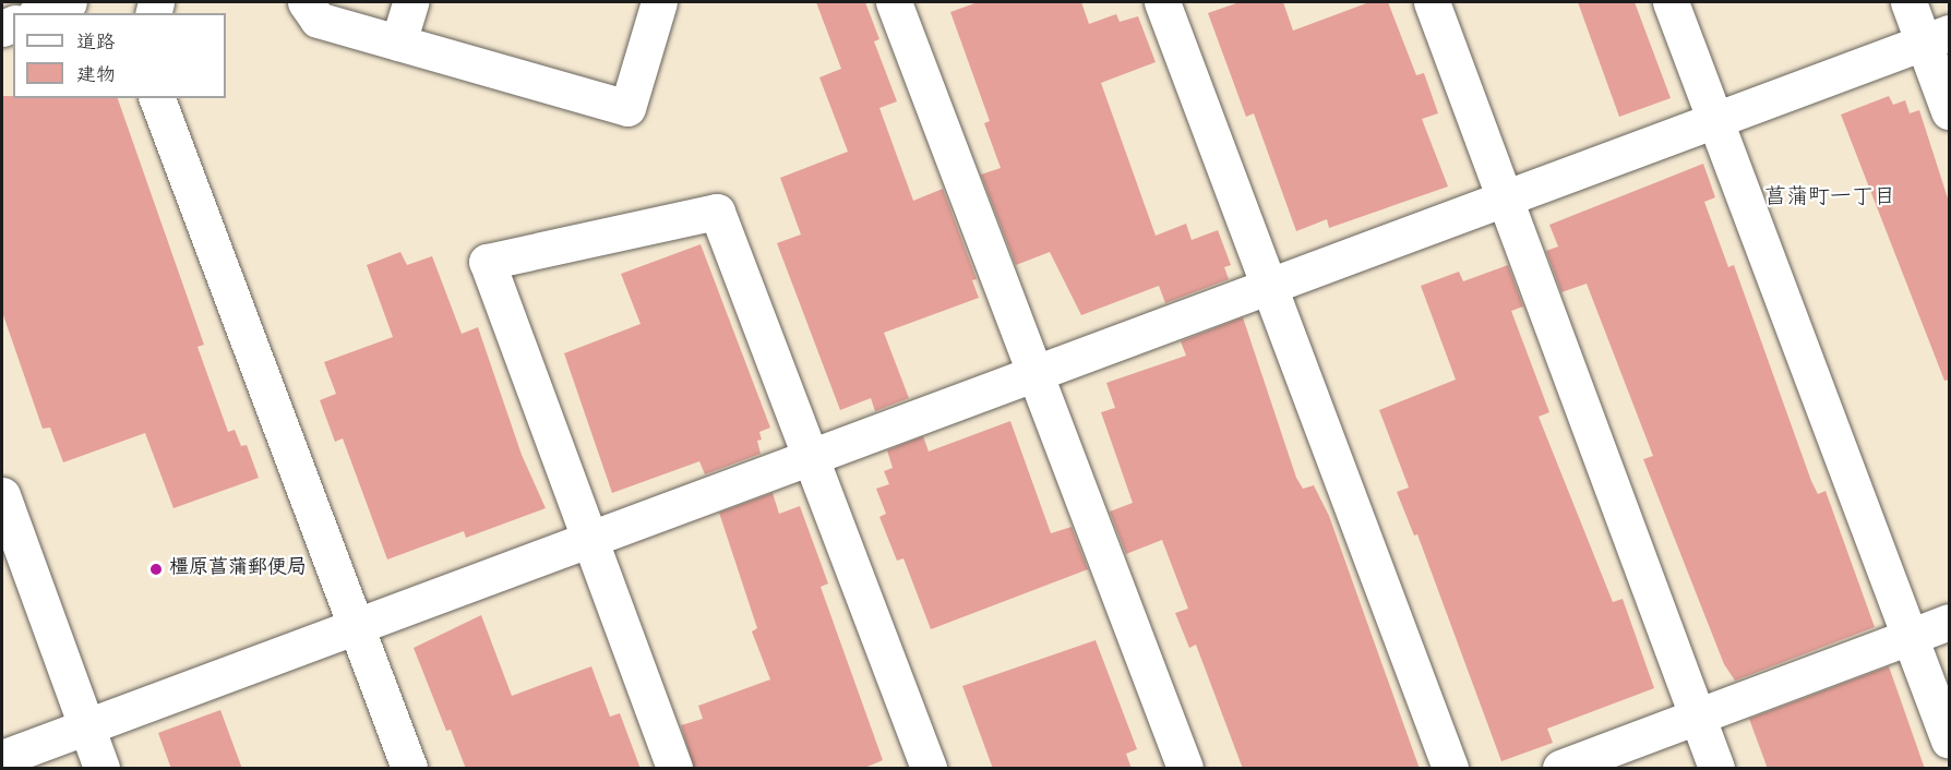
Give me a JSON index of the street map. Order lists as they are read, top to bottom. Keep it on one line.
{"districts":["菖蒲町一丁目"],"places":["橿原菖蒲郵便局"],"legend":["道路","建物"]}
